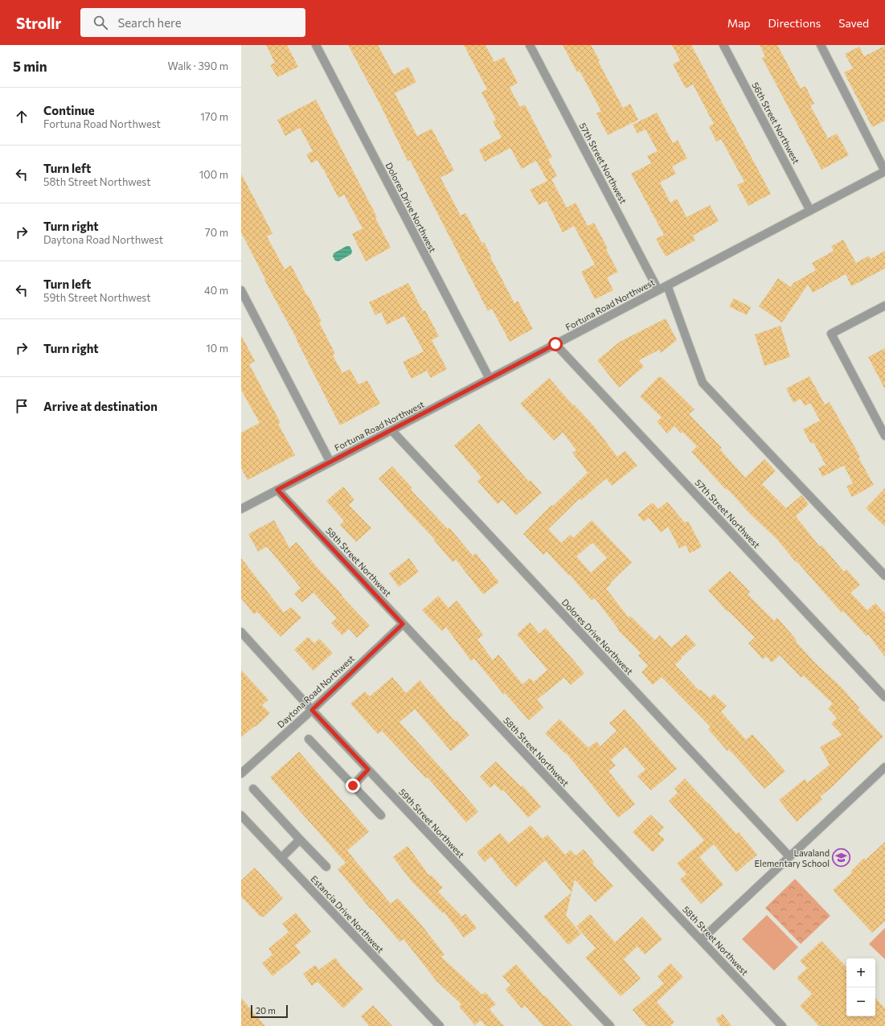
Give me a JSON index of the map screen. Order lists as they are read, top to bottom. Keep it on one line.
{"streets":{"street":["56th Street Northwest","57th Street Northwest","Dolores Drive Northwest","Fortuna Road Northwest","58th Street Northwest","Daytona Road Northwest","59th Street Northwest","Estancia Drive Northwest"]},"crossings":[["56th Street Northwest","Fortuna Road Northwest"],["57th Street Northwest","Fortuna Road Northwest"],["Dolores Drive Northwest","Fortuna Road Northwest"],["Fortuna Road Northwest","58th Street Northwest"],["58th Street Northwest","Daytona Road Northwest"],["Daytona Road Northwest","59th Street Northwest"]],"places":{"school or university":["Lavaland Elementary School"]},"scale_bar":"20 m","page":{"header":"Strollr","search":"Search here","nav":["Map","Directions","Saved"],"heading":["5 min","Walk · 390 m"],"list":[["Continue","Fortuna Road Northwest","170 m"],["Turn left","58th Street Northwest","100 m"],["Turn right","Daytona Road Northwest","70 m"],["Turn left","59th Street Northwest","40 m"],["Turn right","10 m"],"Arrive at destination"],"map_buttons":["+","−"],"scale":"20 m"}}
